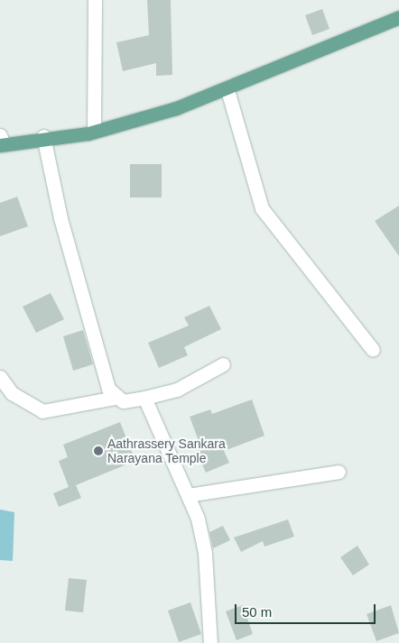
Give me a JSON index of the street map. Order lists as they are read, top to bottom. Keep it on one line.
{"places":["Aathrassery Sankara Narayana Temple"],"scale_bar":"50 m"}
